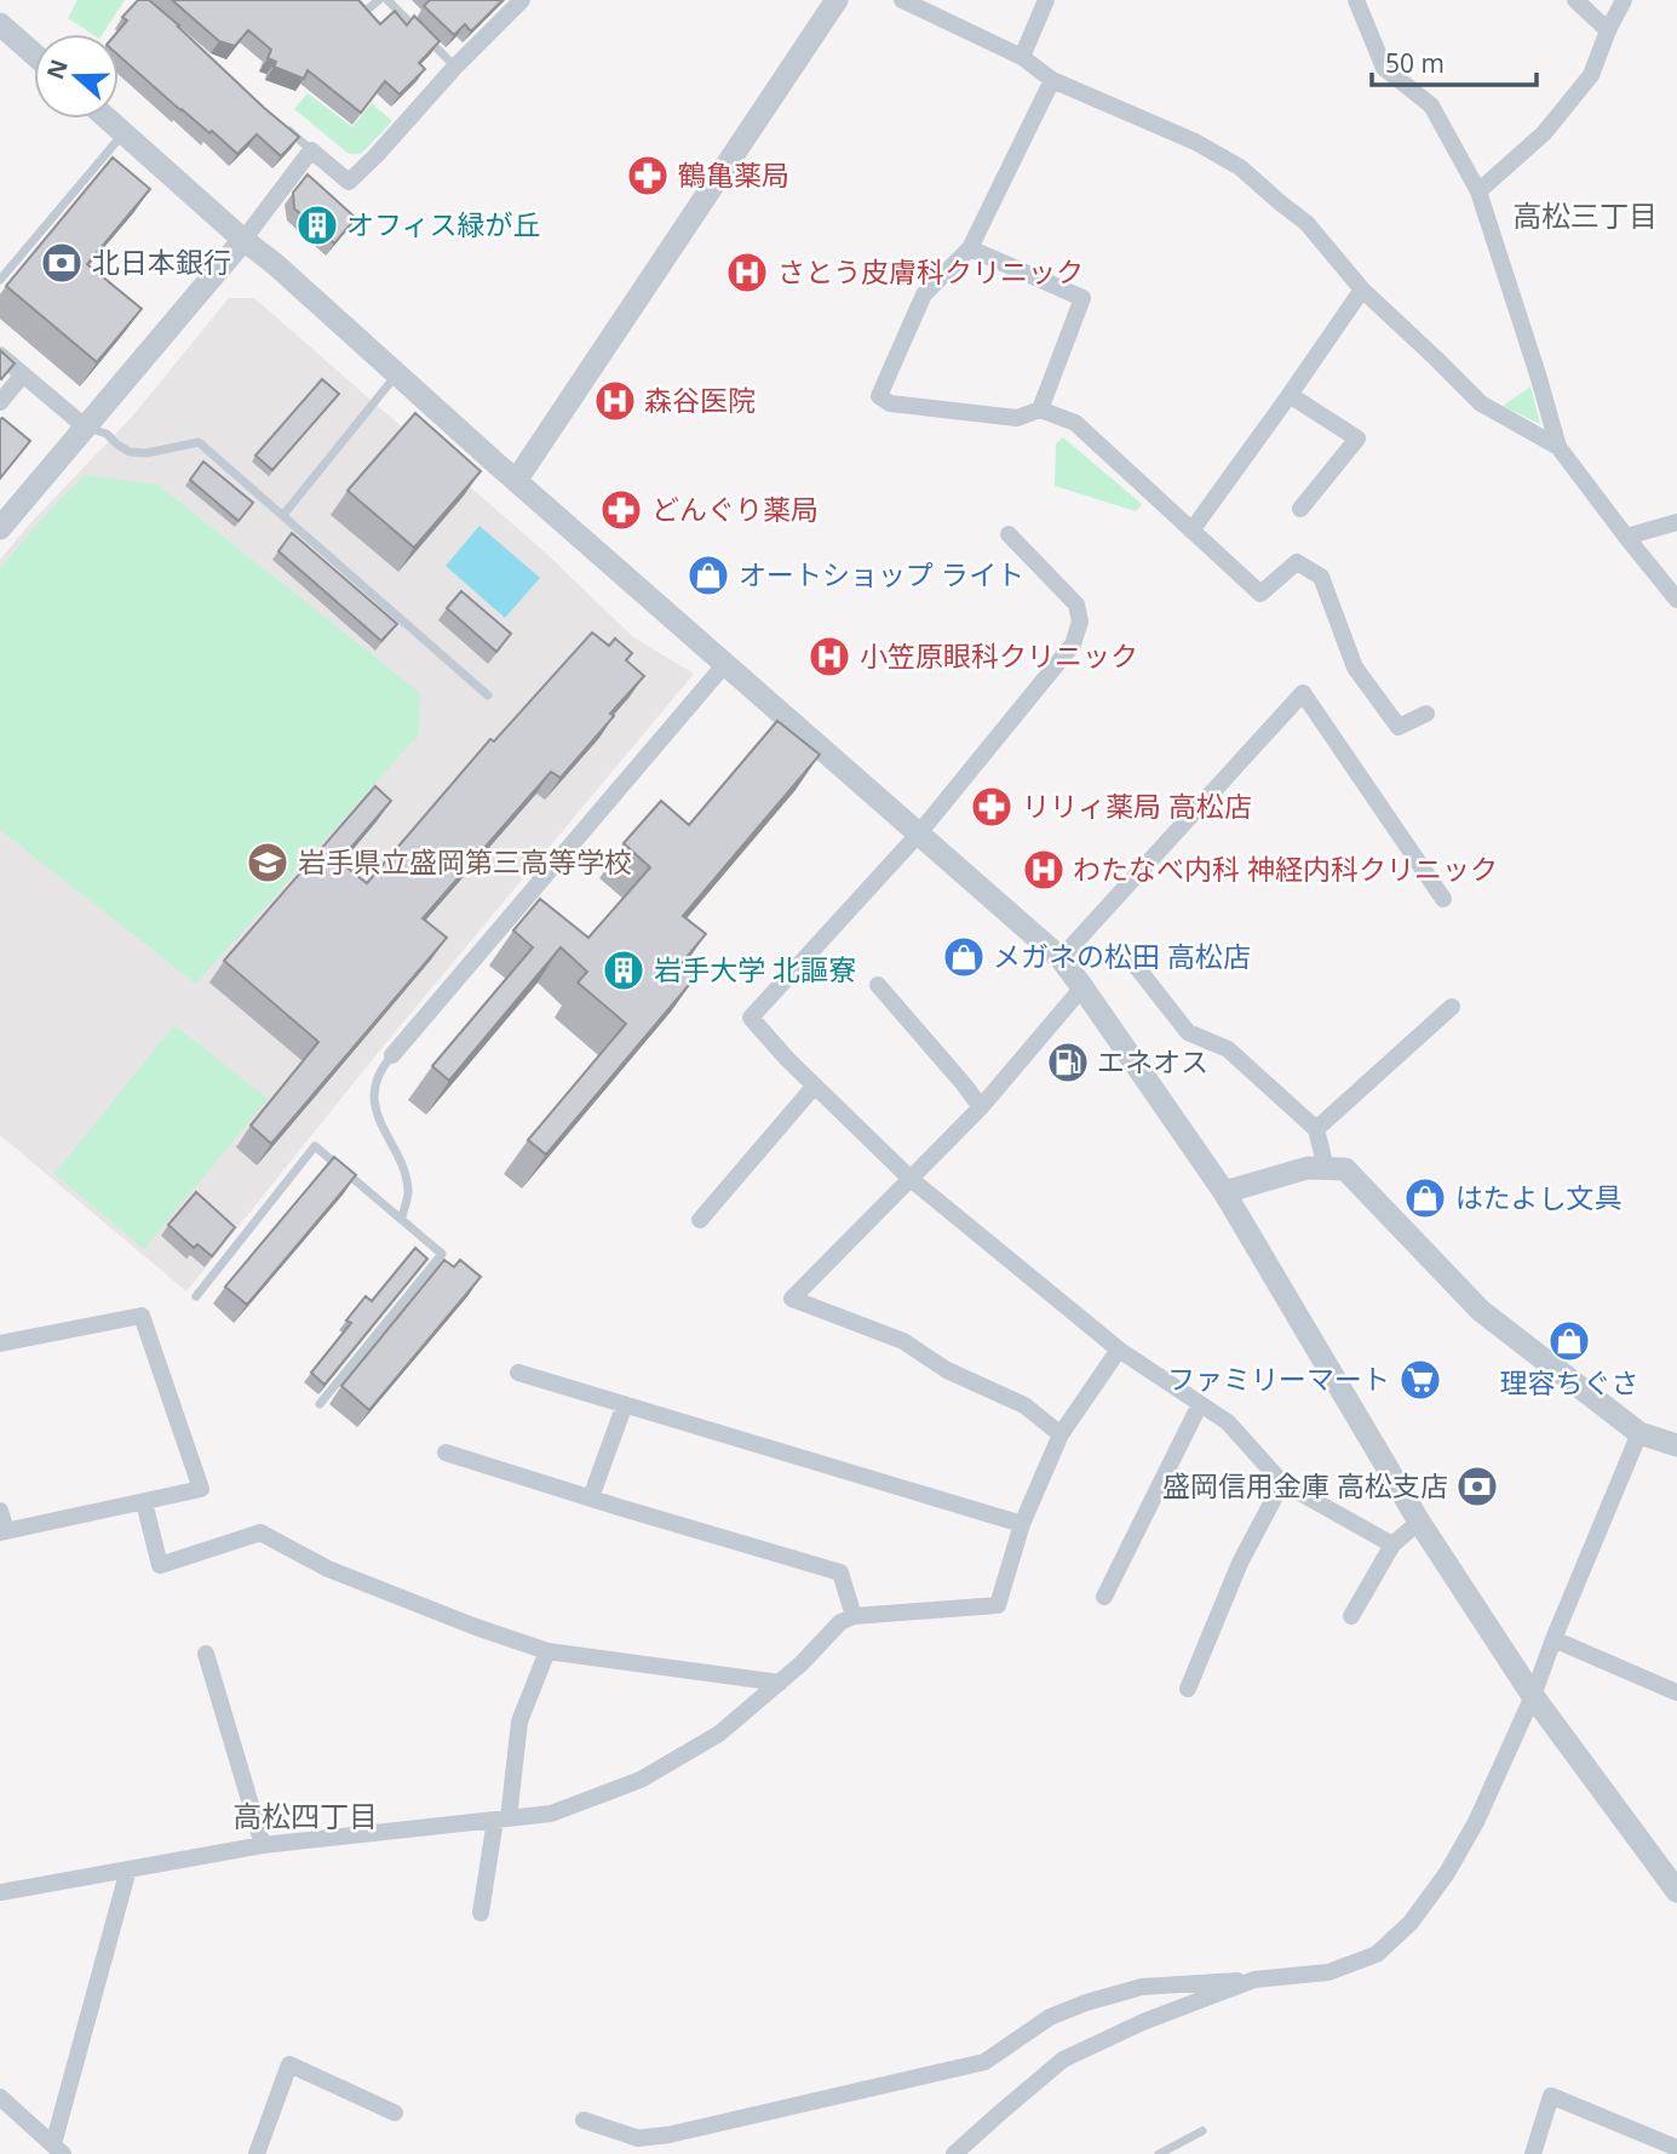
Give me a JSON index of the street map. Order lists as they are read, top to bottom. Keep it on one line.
{"districts":["高松三丁目","高松四丁目"],"places":{"pharmacy":["鶴亀薬局","どんぐり薬局","リリィ薬局 高松店"],"building":["オフィス緑が丘","岩手大学 北謳寮"],"bank":["北日本銀行","盛岡信用金庫 高松支店"],"hospital":["さとう皮膚科クリニック","森谷医院","小笠原眼科クリニック","わたなべ内科 神経内科クリニック"],"shop":["オートショップ ライト","メガネの松田 高松店","はたよし文具","理容ちぐさ"],"school or university":["岩手県立盛岡第三高等学校"],"fuel station":["エネオス"],"supermarket":["ファミリーマート"]},"scale_bar":"50 m","north":"left"}
